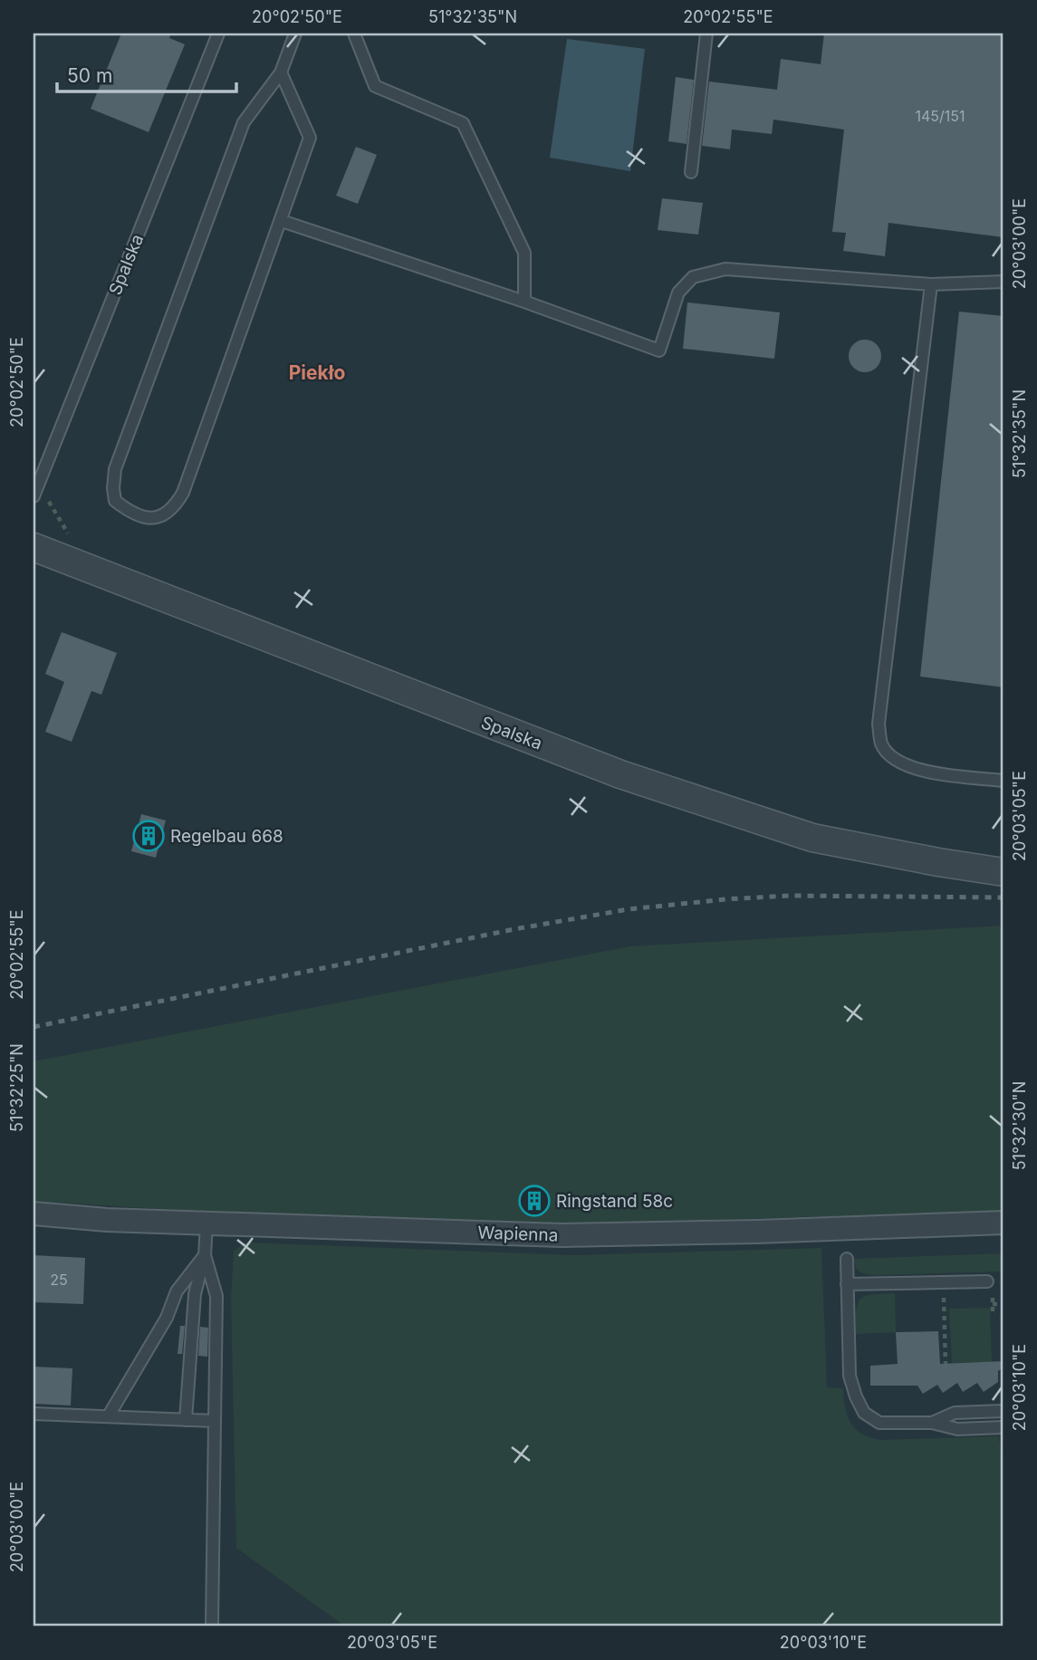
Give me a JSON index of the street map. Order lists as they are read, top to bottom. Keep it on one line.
{"streets":{"street":["Spalska","Wapienna"]},"districts":["Piekło"],"places":{"building":["Regelbau 668","Ringstand 58c"]},"house_numbers":["145/151","25"],"scale_bar":"50 m","coordinates":["20°02'50\"E","51°32'35\"N","20°02'55\"E","20°03'00\"E","20°03'05\"E","51°32'25\"N","51°32'30\"N","20°03'10\"E"]}
